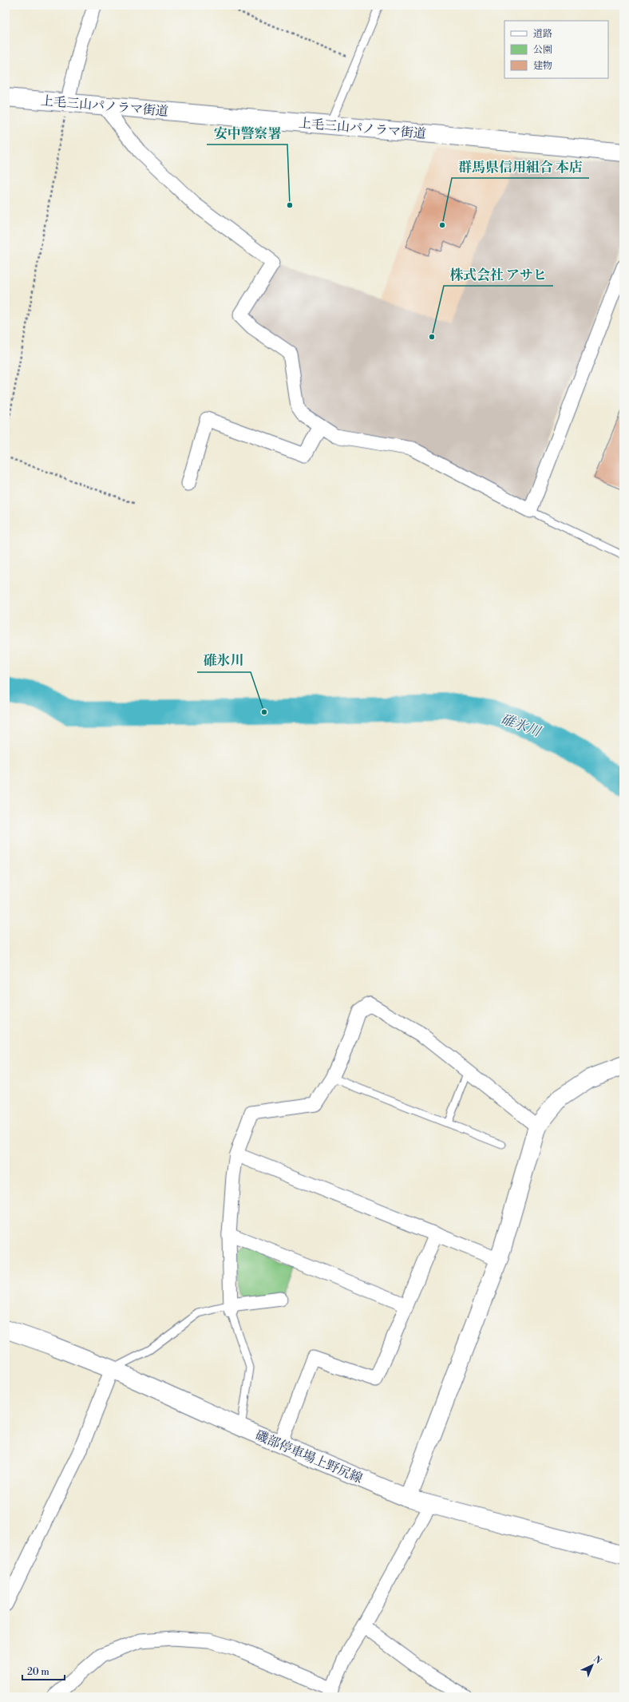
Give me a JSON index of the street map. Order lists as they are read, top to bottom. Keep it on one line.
{"streets":{"main road":["上毛三山パノラマ街道","磯部停車場上野尻線"]},"water":["碓氷川"],"places":["安中警察署","群馬県信用組合 本店","株式会社 アサヒ","碓氷川"],"legend":["道路","公園","建物"],"scale_bar":"20 m","north":"top right"}
